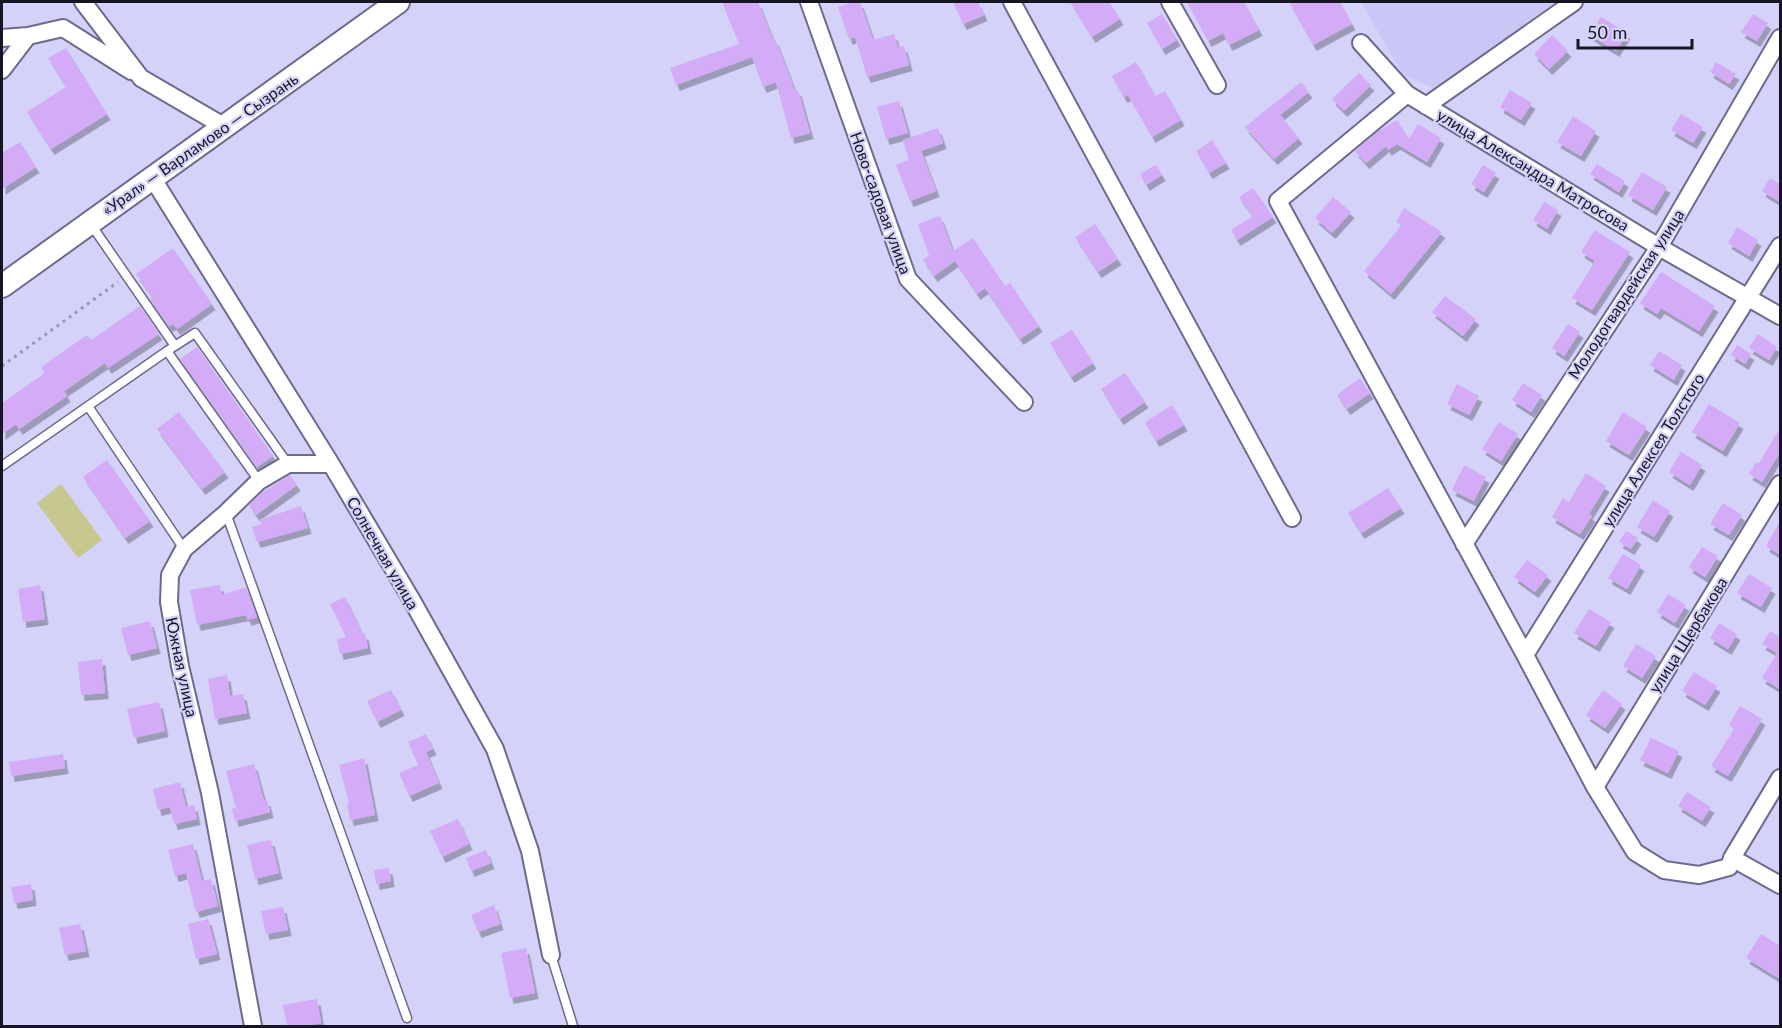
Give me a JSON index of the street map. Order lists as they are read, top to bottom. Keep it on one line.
{"streets":{"main road":["«Урал» — Варламово — Сызрань"],"street":["улица Александра Матросова","Ново-садовая улица","Молодогвардейская улица","улица Алексея Толстого","Солнечная улица","улица Щербакова","Южная улица"]},"crossings":[["«Урал» — Варламово — Сызрань","Солнечная улица"],["улица Александра Матросова","Молодогвардейская улица"],["улица Александра Матросова","улица Алексея Толстого"]],"scale_bar":"50 m"}
